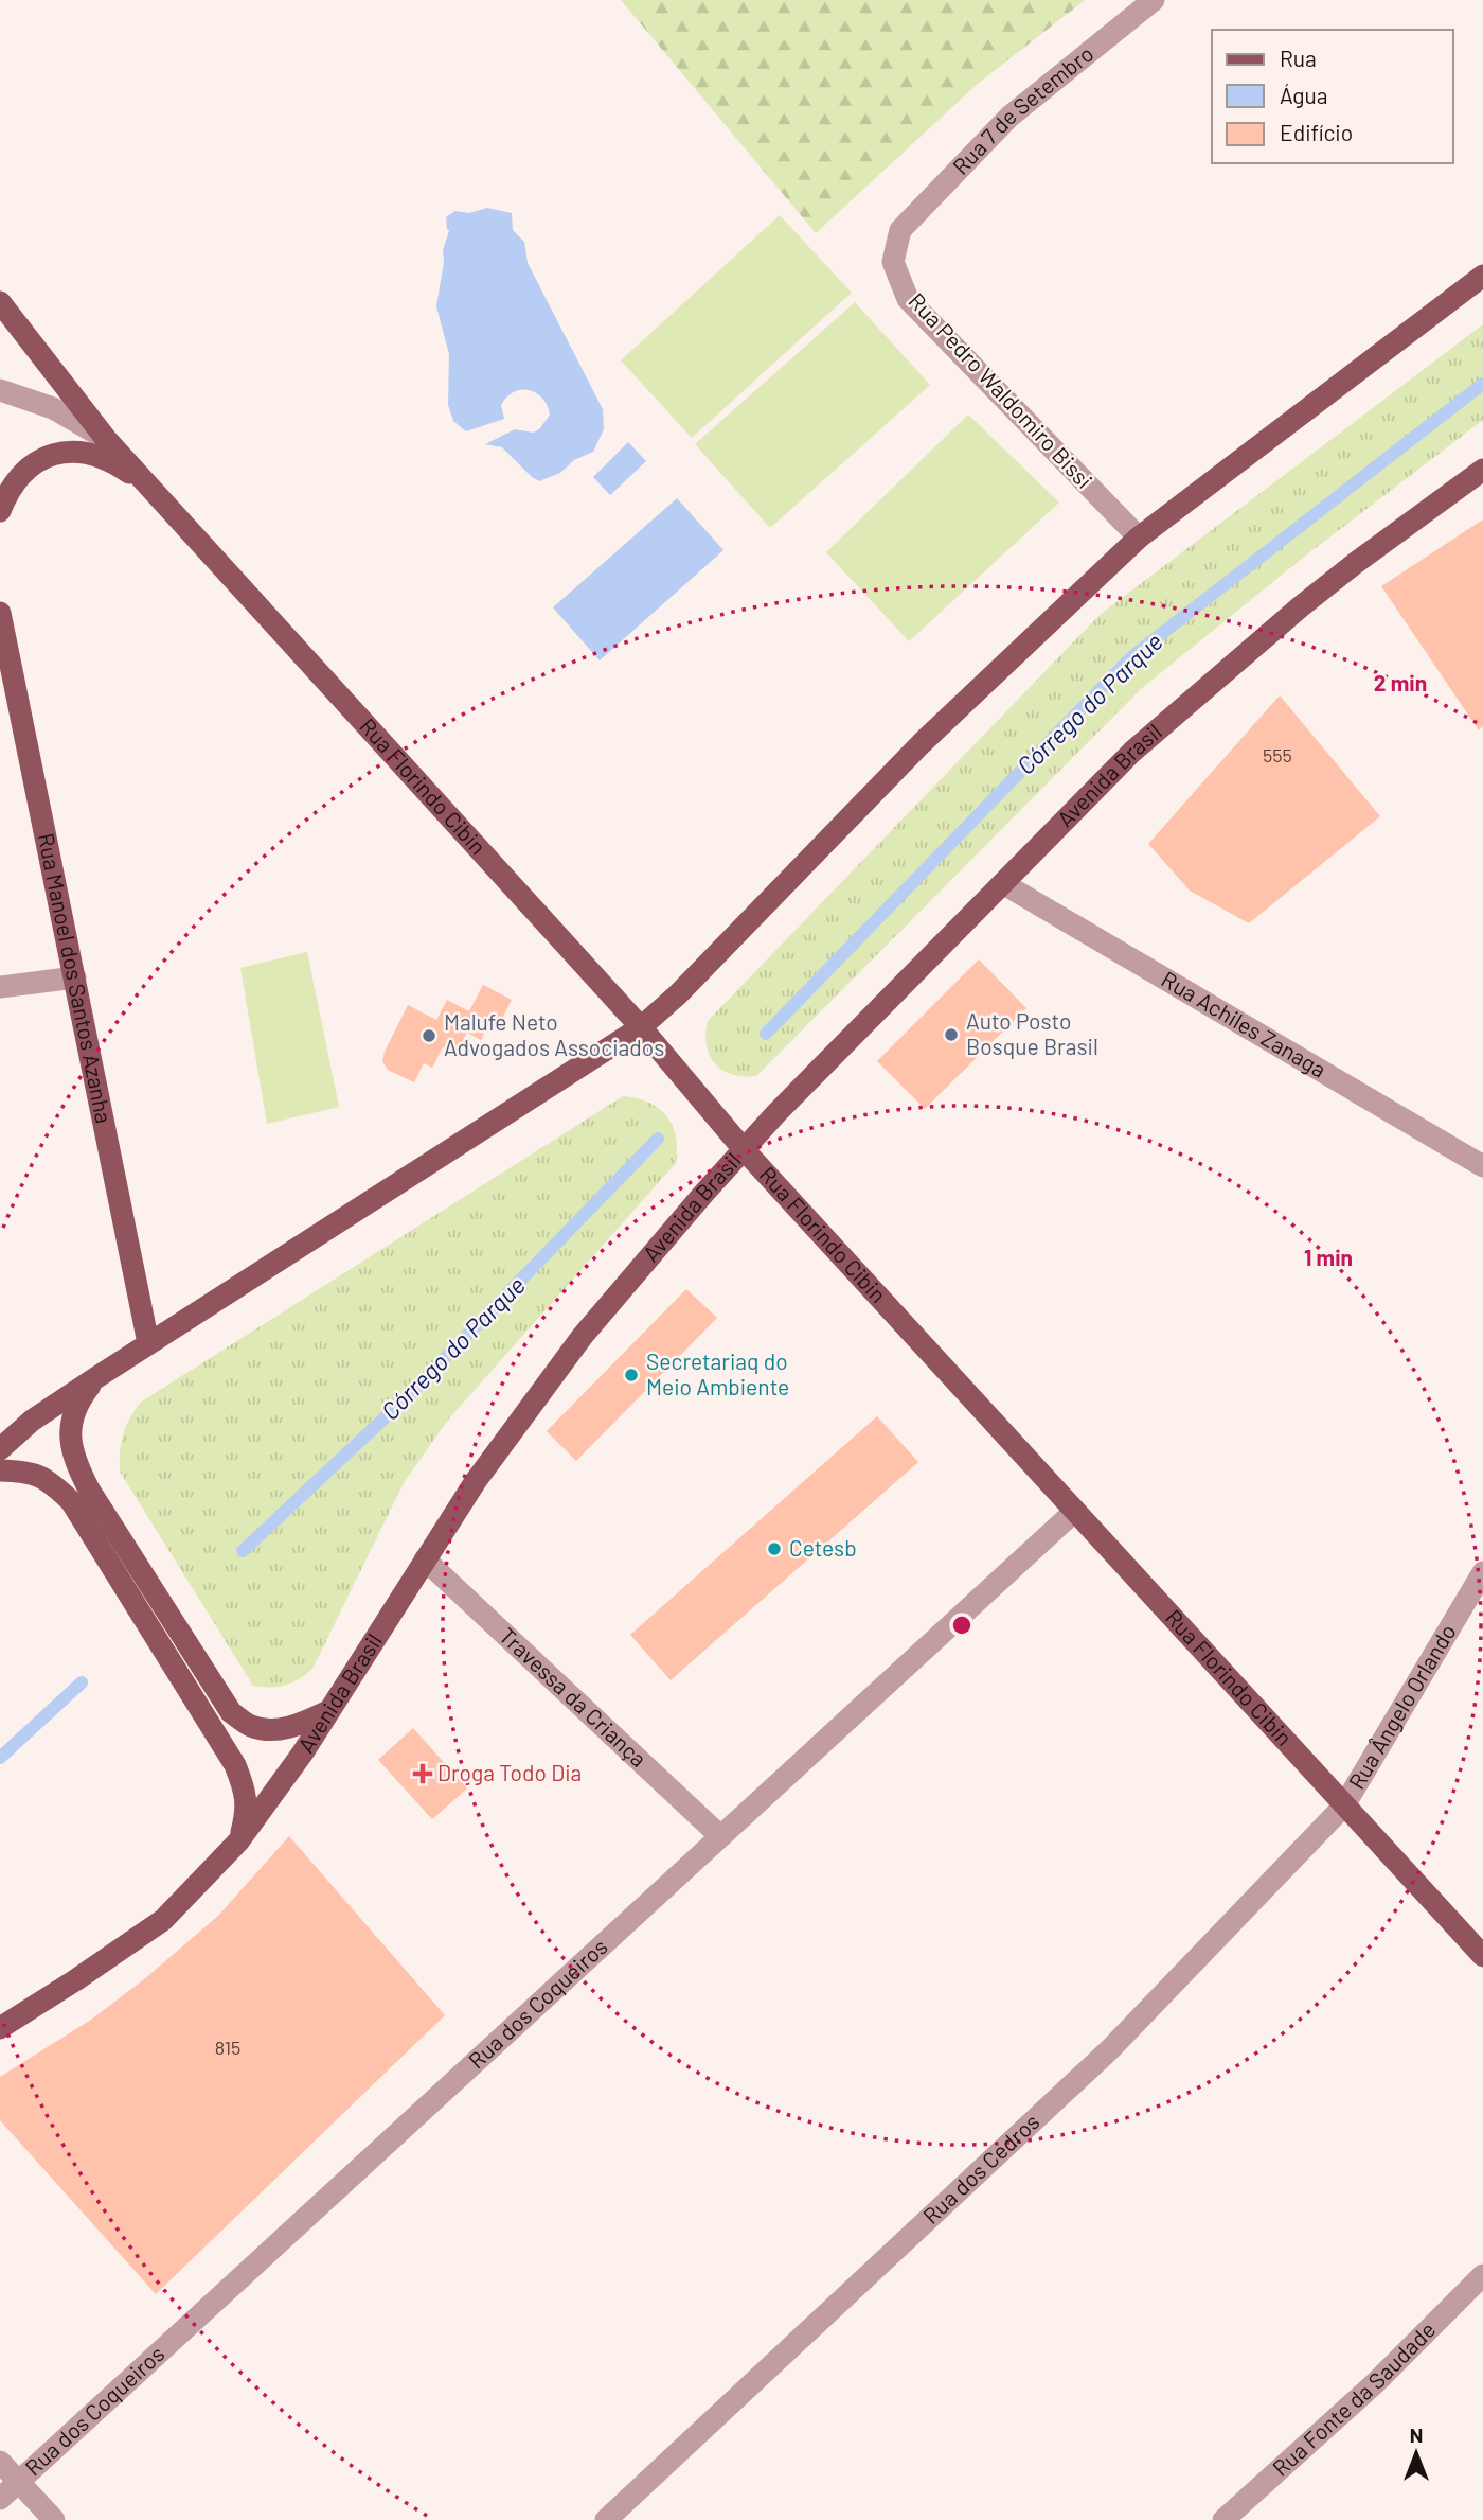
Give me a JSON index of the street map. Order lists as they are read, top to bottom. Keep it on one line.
{"streets":{"main road":["Avenida Brasil","Rua Florindo Cibin","Rua Manoel dos Santos Azanha"],"street":["Rua 7 de Setembro","Rua Pedro Waldomiro Bissi","Rua Achiles Zanaga","Travessa da Criança","Rua Ângelo Orlando","Rua dos Coqueiros","Rua dos Cedros","Rua Fonte da Saudade"]},"crossings":[["Rua 7 de Setembro","Rua Pedro Waldomiro Bissi"],["Avenida Brasil","Rua Florindo Cibin"],["Avenida Brasil","Rua Achiles Zanaga"],["Avenida Brasil","Travessa da Criança"],["Rua Florindo Cibin","Rua Ângelo Orlando"],["Rua Florindo Cibin","Rua dos Coqueiros"],["Rua Florindo Cibin","Rua dos Cedros"],["Travessa da Criança","Rua dos Coqueiros"],["Rua Ângelo Orlando","Rua dos Cedros"]],"water":["Córrego do Parque"],"places":{"other":["Auto Posto Bosque Brasil","Malufe Neto Advogados Associados","Secretariaq do Meio Ambiente","Cetesb"],"health":["Droga Todo Dia"]},"house_numbers":["555","815"],"legend":["Rua","Água","Edifício"],"north":"top","rings":["2 min","1 min"]}
